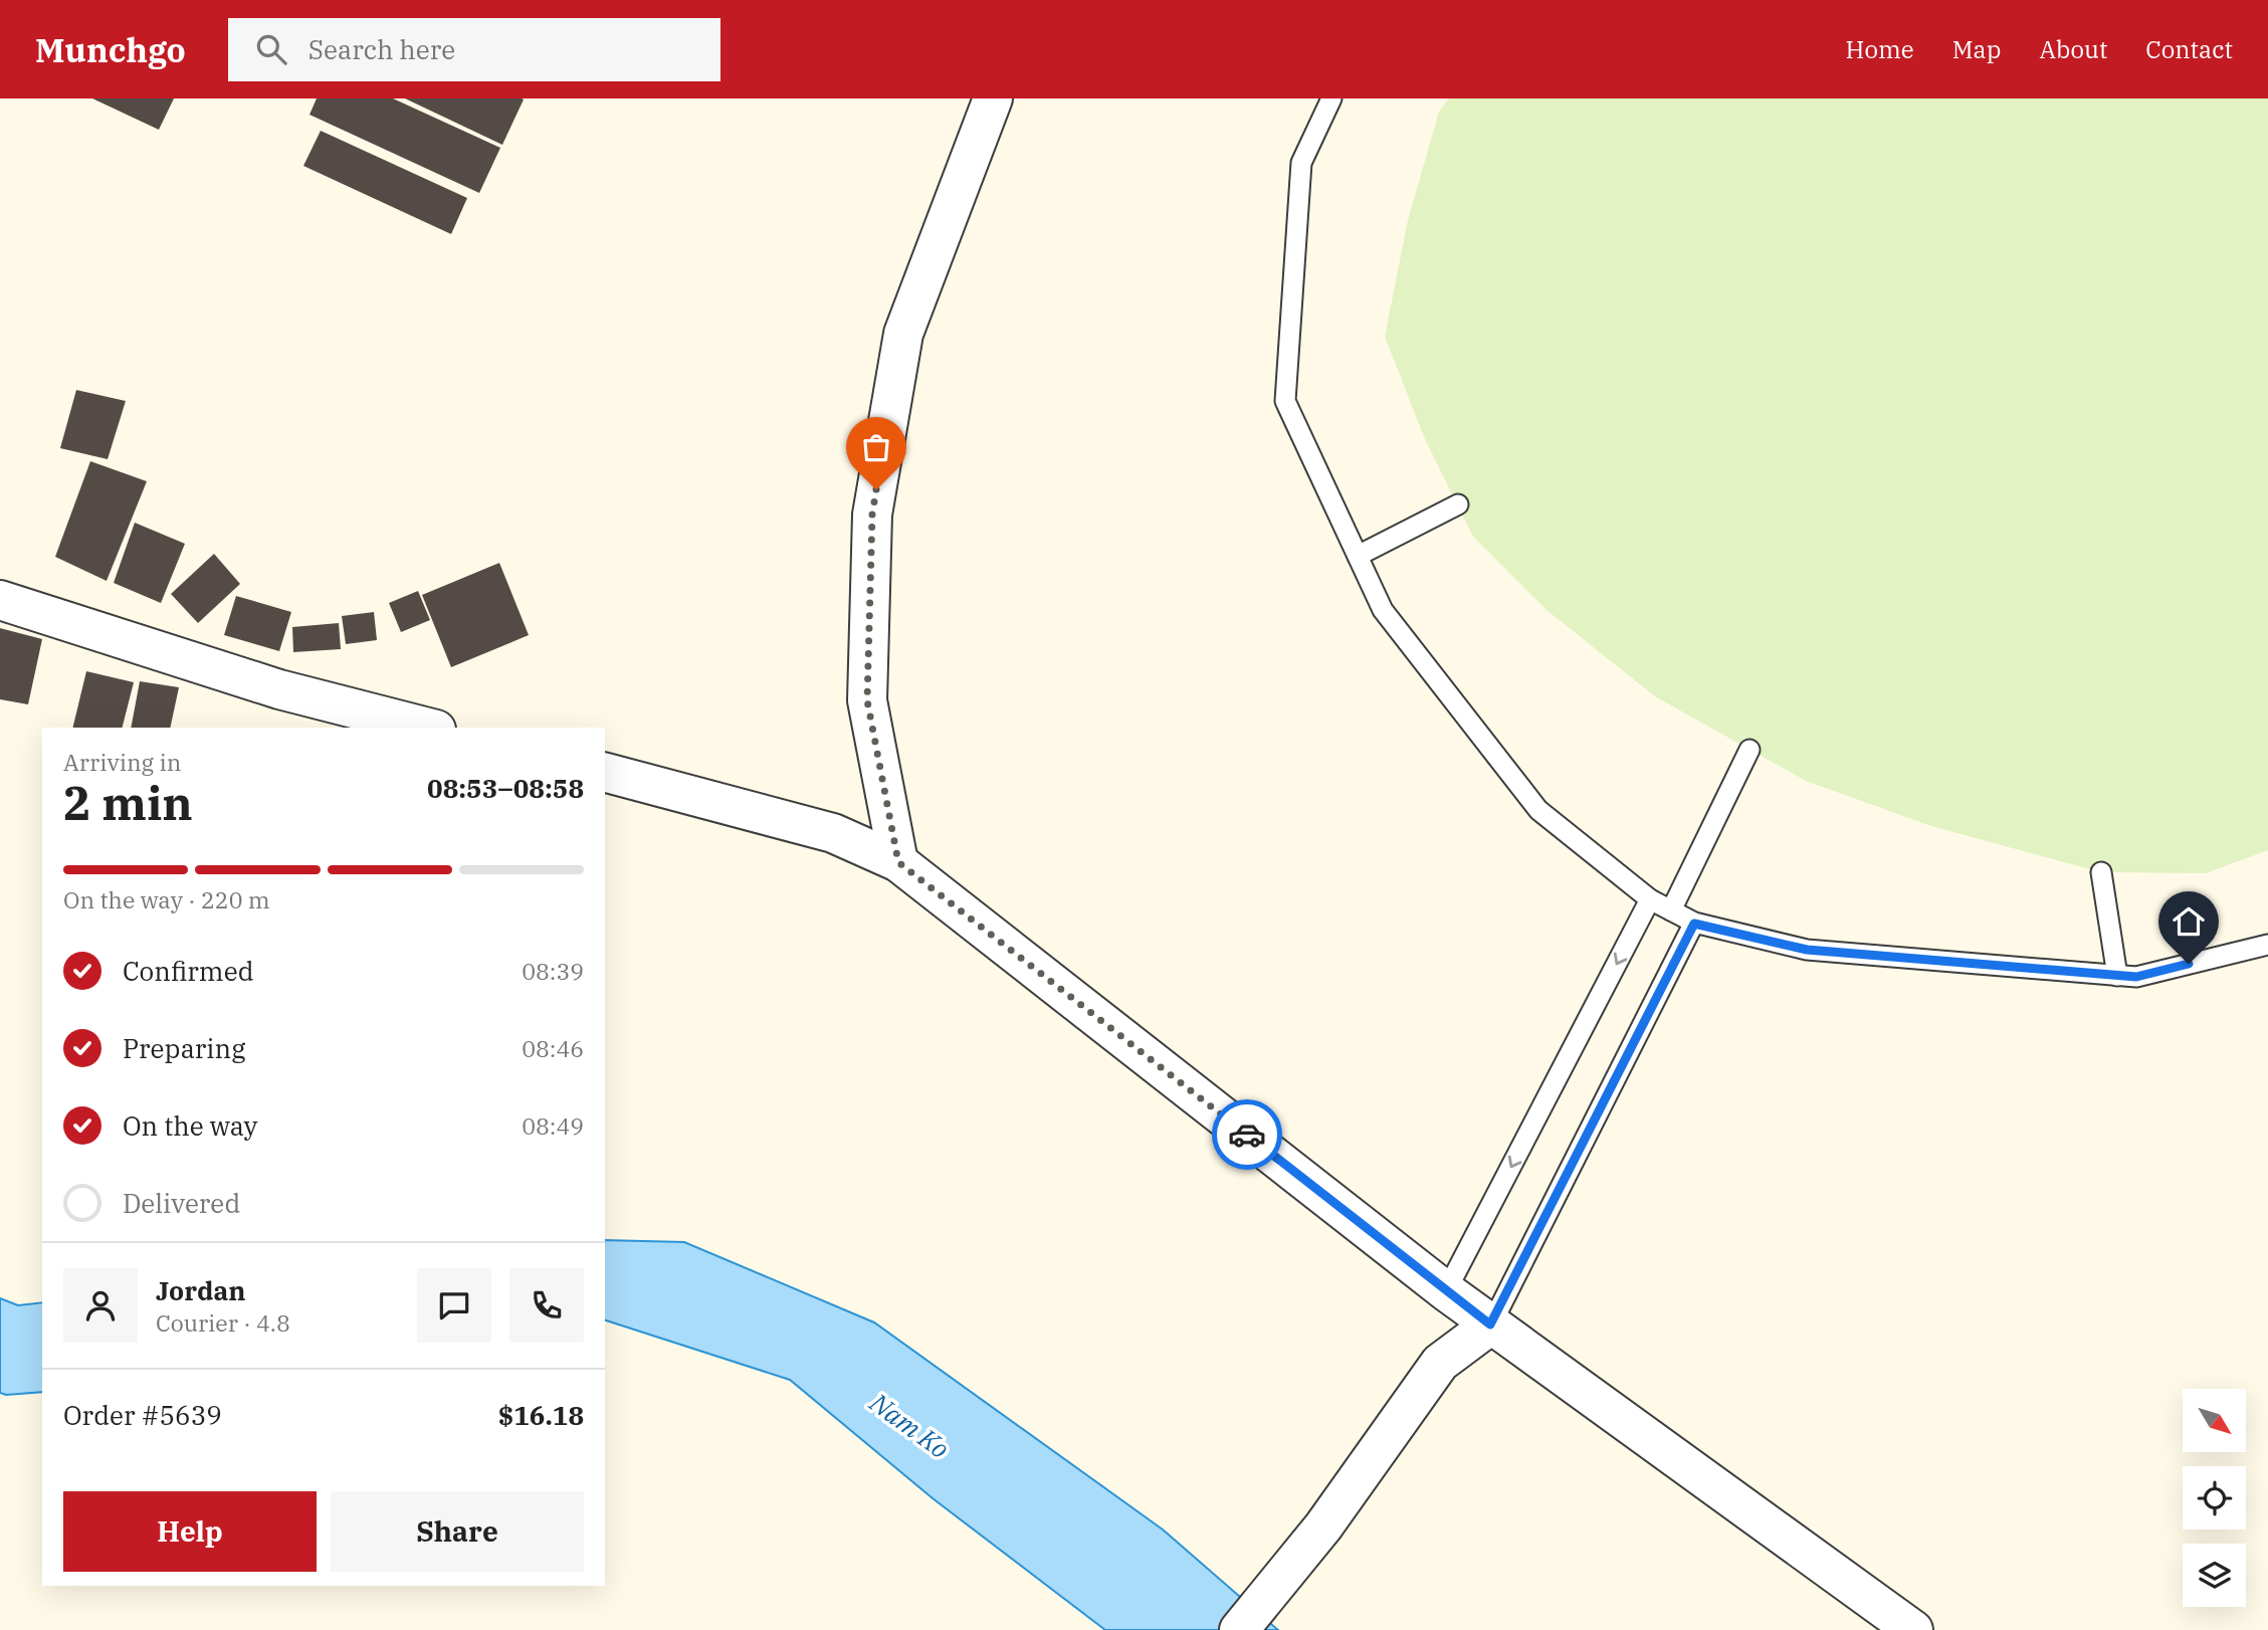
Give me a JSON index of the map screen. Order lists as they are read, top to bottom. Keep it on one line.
{"water":["Nam Ko"],"north":"bottom right","page":{"header":"Munchgo","search":"Search here","nav":["Home","Map","About","Contact"],"heading":["2 min","Arriving in","08:53–08:58"],"panel":["Jordan","Courier · 4.8","Order #5639","$16.18"],"bar":"On the way · 220 m","list":[["Confirmed","08:39"],["Preparing","08:46"],["On the way","08:49"],"Delivered"],"buttons":["Help","Share"]}}
